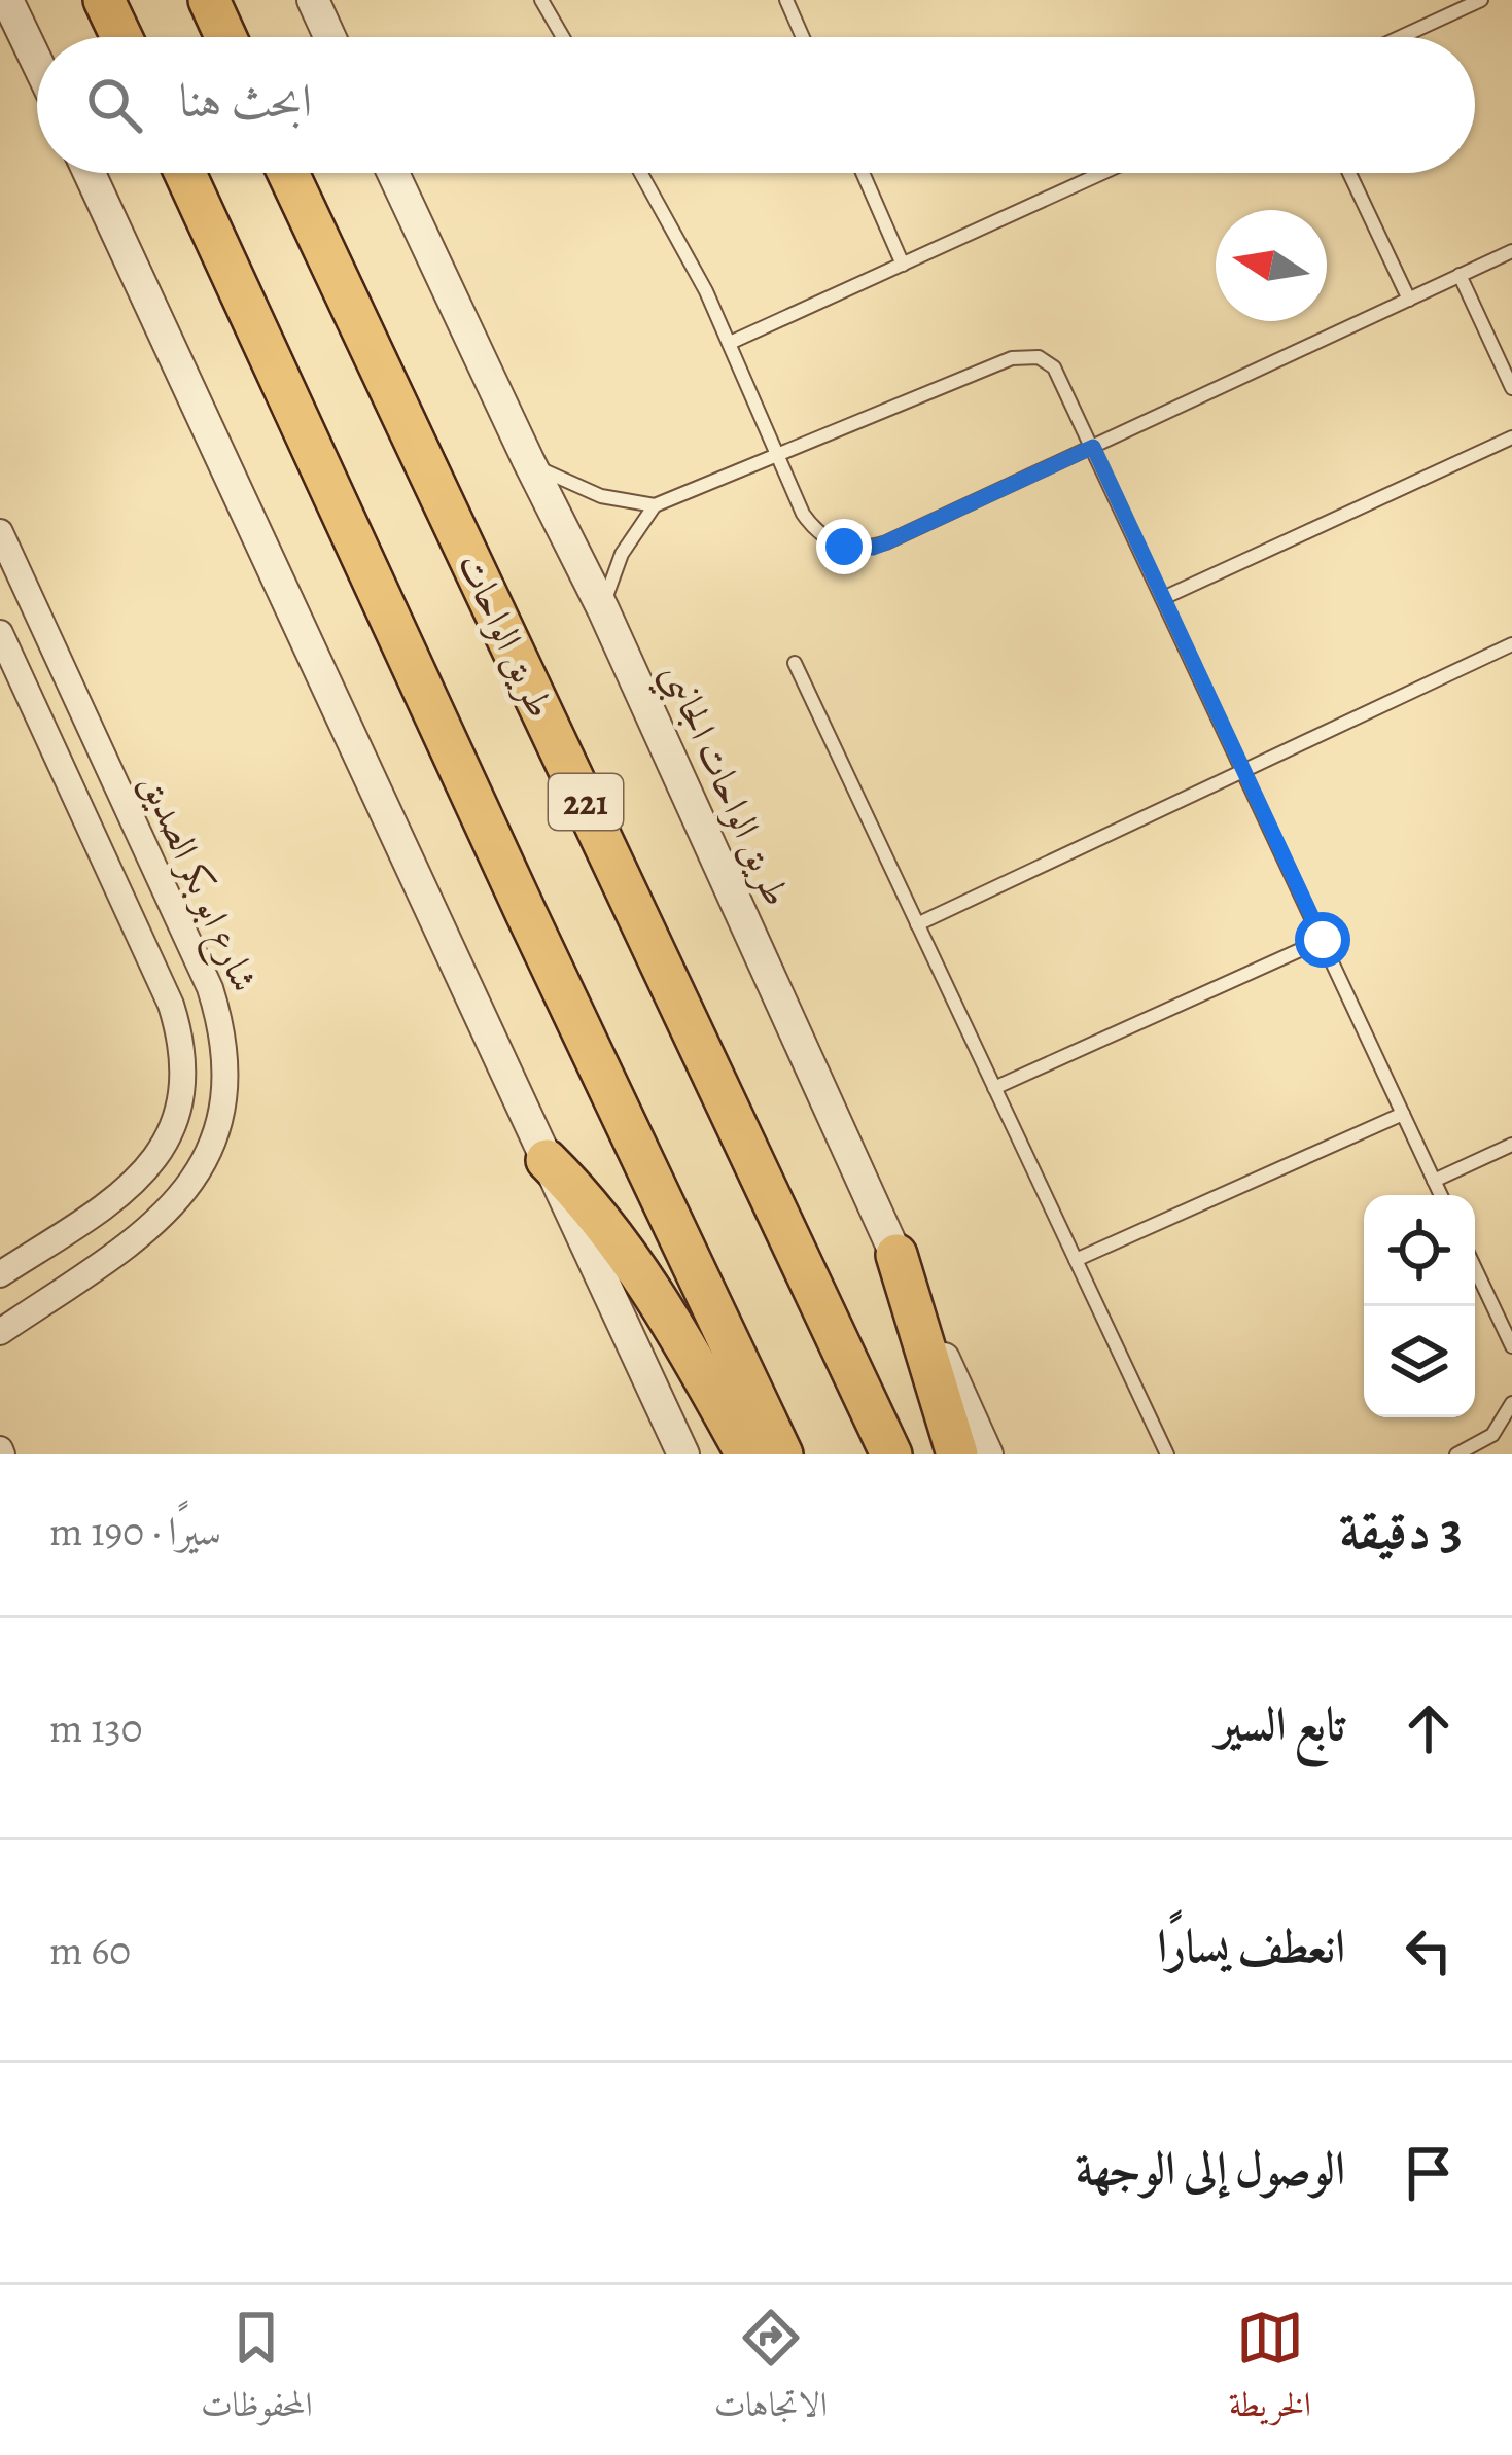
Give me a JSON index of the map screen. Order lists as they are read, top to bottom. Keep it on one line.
{"streets":{"highway":["طريق الواحات","221"],"street":["طريق الواحات الجانبي","شارع ابو بكر الصديق"]},"north":"left","page":{"search":"ابحث هنا","heading":["3 دقيقة","سيرًا · 190 m"],"list":[["تابع السير","130 m"],["انعطف يسارًا","60 m"],"الوصول إلى الوجهة"],"nav":["الخريطة","الاتجاهات","المحفوظات"]}}
